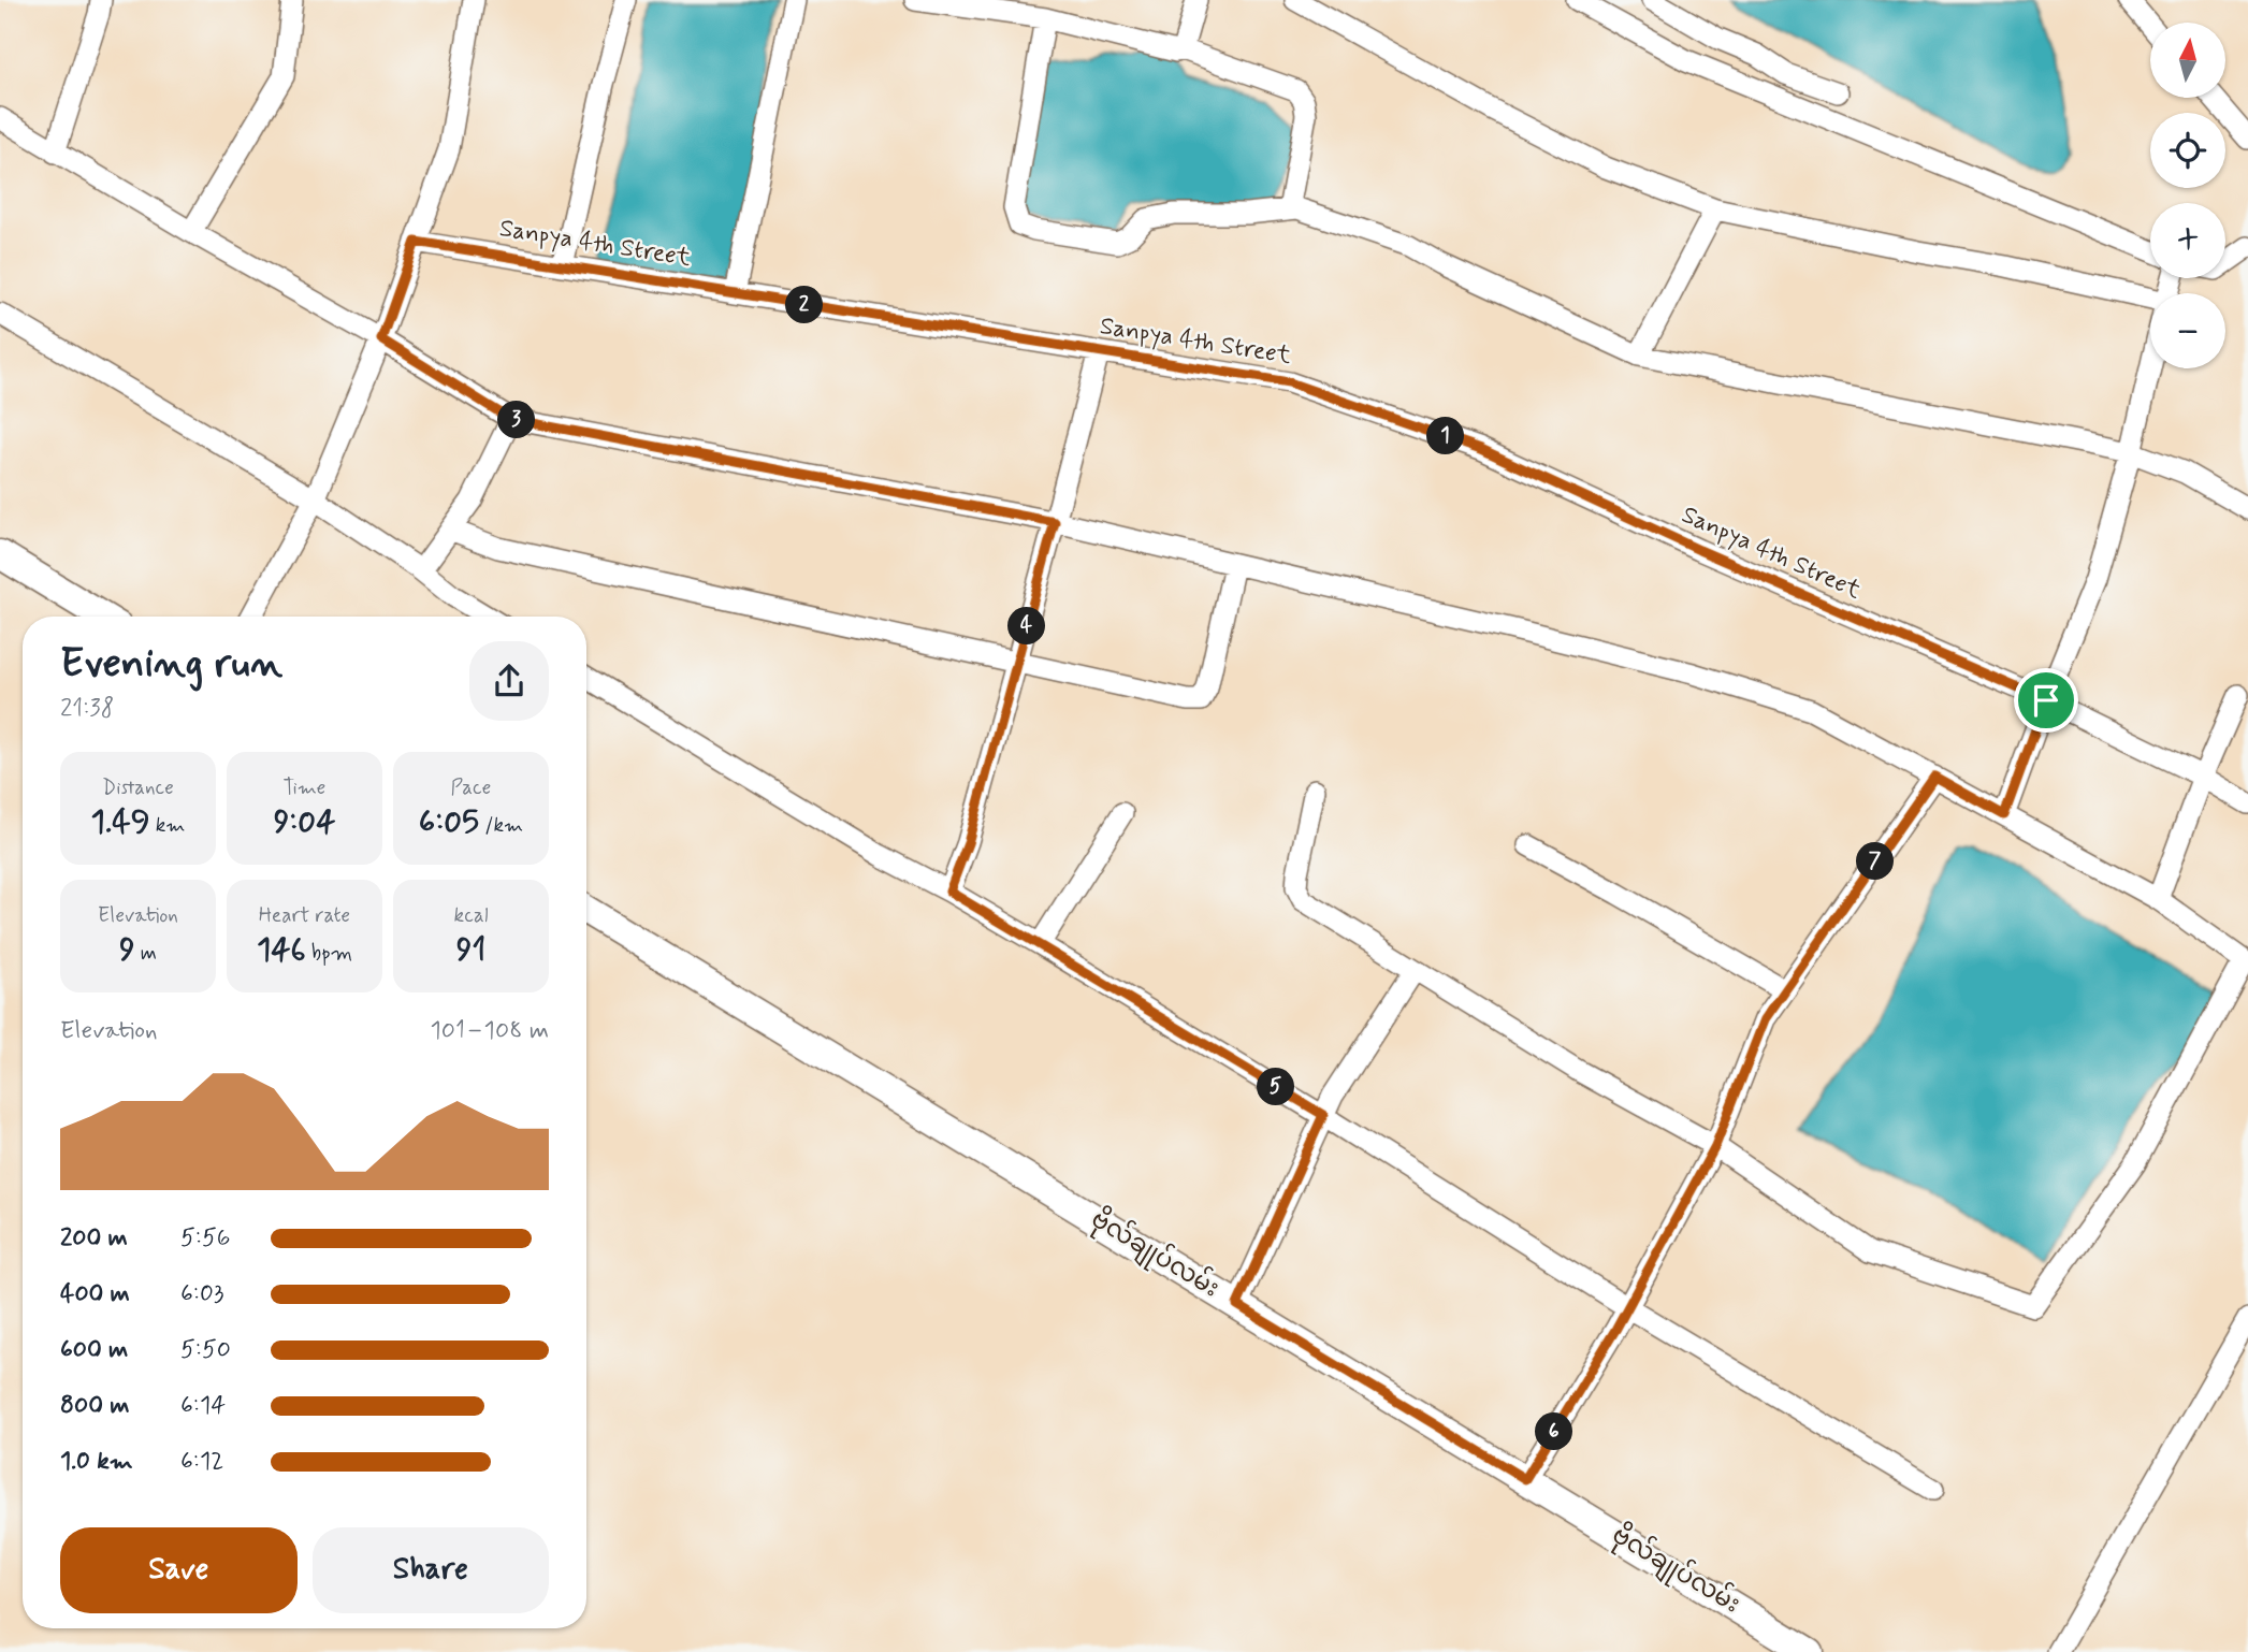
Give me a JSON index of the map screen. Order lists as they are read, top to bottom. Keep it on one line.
{"streets":{"street":["Sanpya 4th Street","ဗိုလ်ချုပ်လမ်း"]},"north":"top","page":{"map_buttons":["+","−"],"pins":["2","3","1","4","7","5","6"],"heading":["Evening run","21:38"],"stats":[["Distance","1.49 km"],["Time","9:04"],["Pace","6:05 /km"],["Elevation","9 m"],["Heart rate","146 bpm"],["kcal","91"]],"chart":["Elevation","101–108 m"],"list":[{"name":"200 m","note":"5:56"},{"name":"400 m","note":"6:03"},{"name":"600 m","note":"5:50"},{"name":"800 m","note":"6:14"},{"name":"1.0 km","note":"6:12"}],"buttons":["Save","Share"]}}
